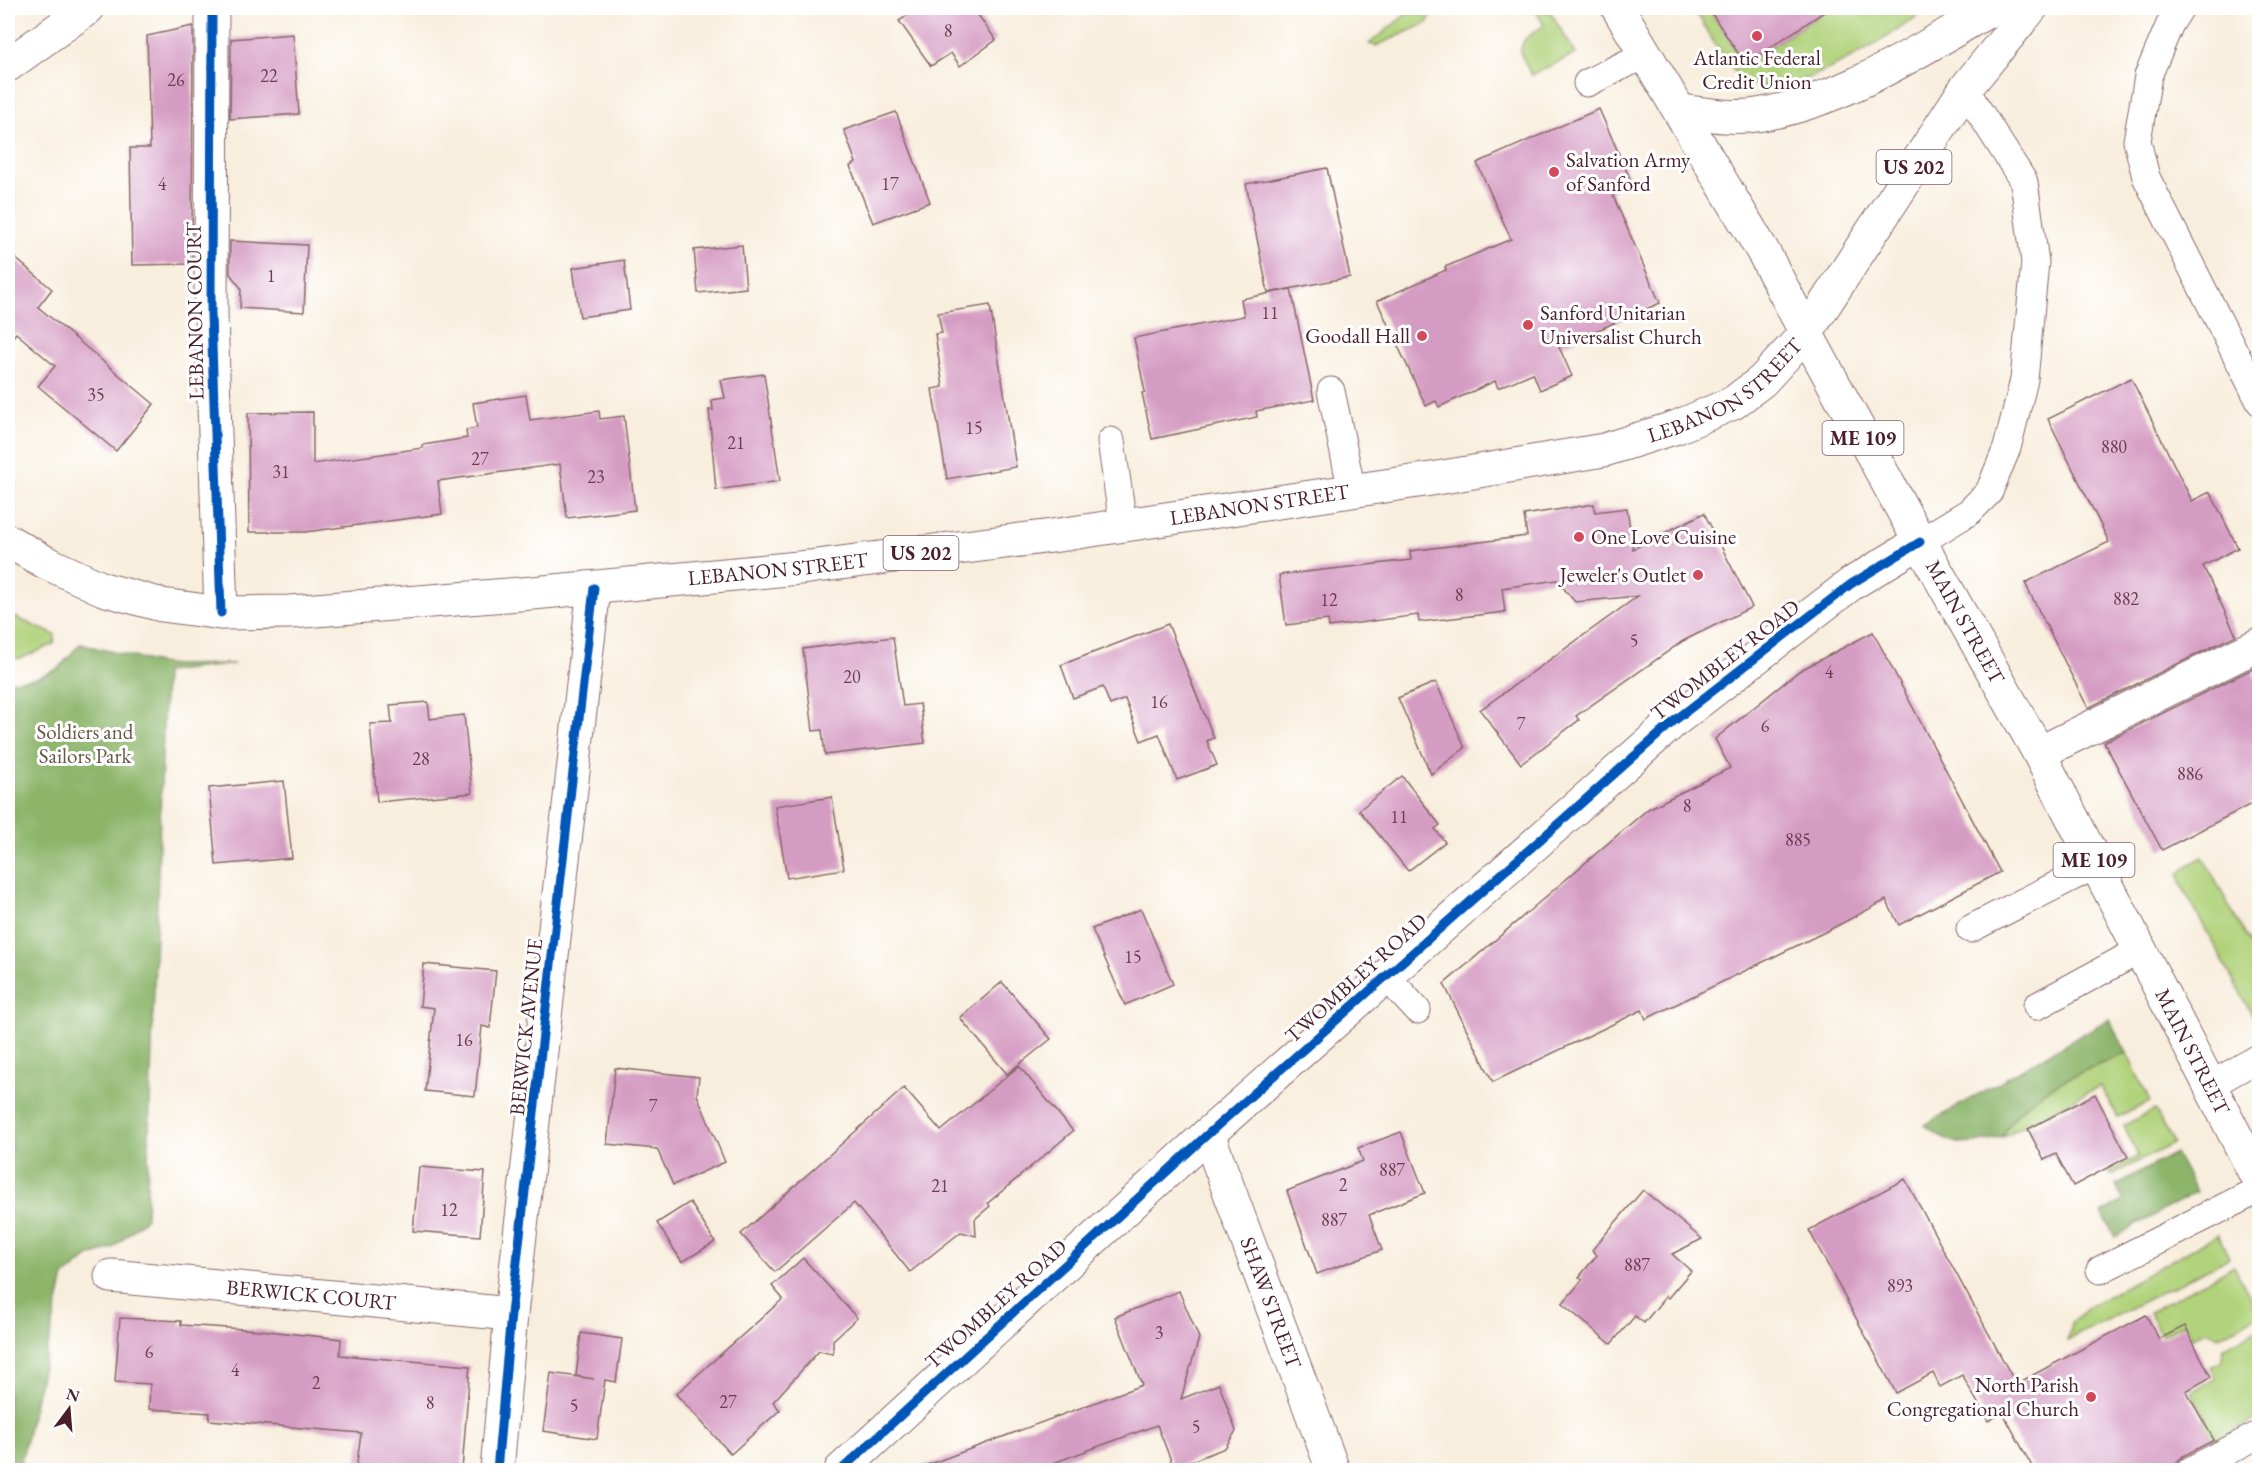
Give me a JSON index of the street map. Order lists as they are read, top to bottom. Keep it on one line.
{"streets":{"main road":["US 202","LEBANON COURT","LEBANON STREET","ME 109","MAIN STREET","TWOMBLEY ROAD","BERWICK AVENUE","BERWICK COURT","SHAW STREET"]},"crossings":[["US 202","LEBANON STREET"],["US 202","MAIN STREET"],["LEBANON COURT","LEBANON STREET"],["LEBANON STREET","MAIN STREET"],["LEBANON STREET","BERWICK AVENUE"],["MAIN STREET","TWOMBLEY ROAD"],["TWOMBLEY ROAD","SHAW STREET"],["BERWICK AVENUE","BERWICK COURT"]],"parks":["Soldiers and Sailors Park"],"places":["Atlantic Federal Credit Union","Salvation Army of Sanford","Sanford Unitarian Universalist Church","Goodall Hall","One Love Cuisine","Jeweler's Outlet","North Parish Congregational Church"],"house_numbers":["8","22","26","4","17","1","11","35","15","21","880","27","31","23","8","882","12","5","4","20","16","7","6","28","886","8","11","885","15","16","7","887","2","21","12","887","887","893","3","6","4","2","27","8","5","5"],"north":"top"}
